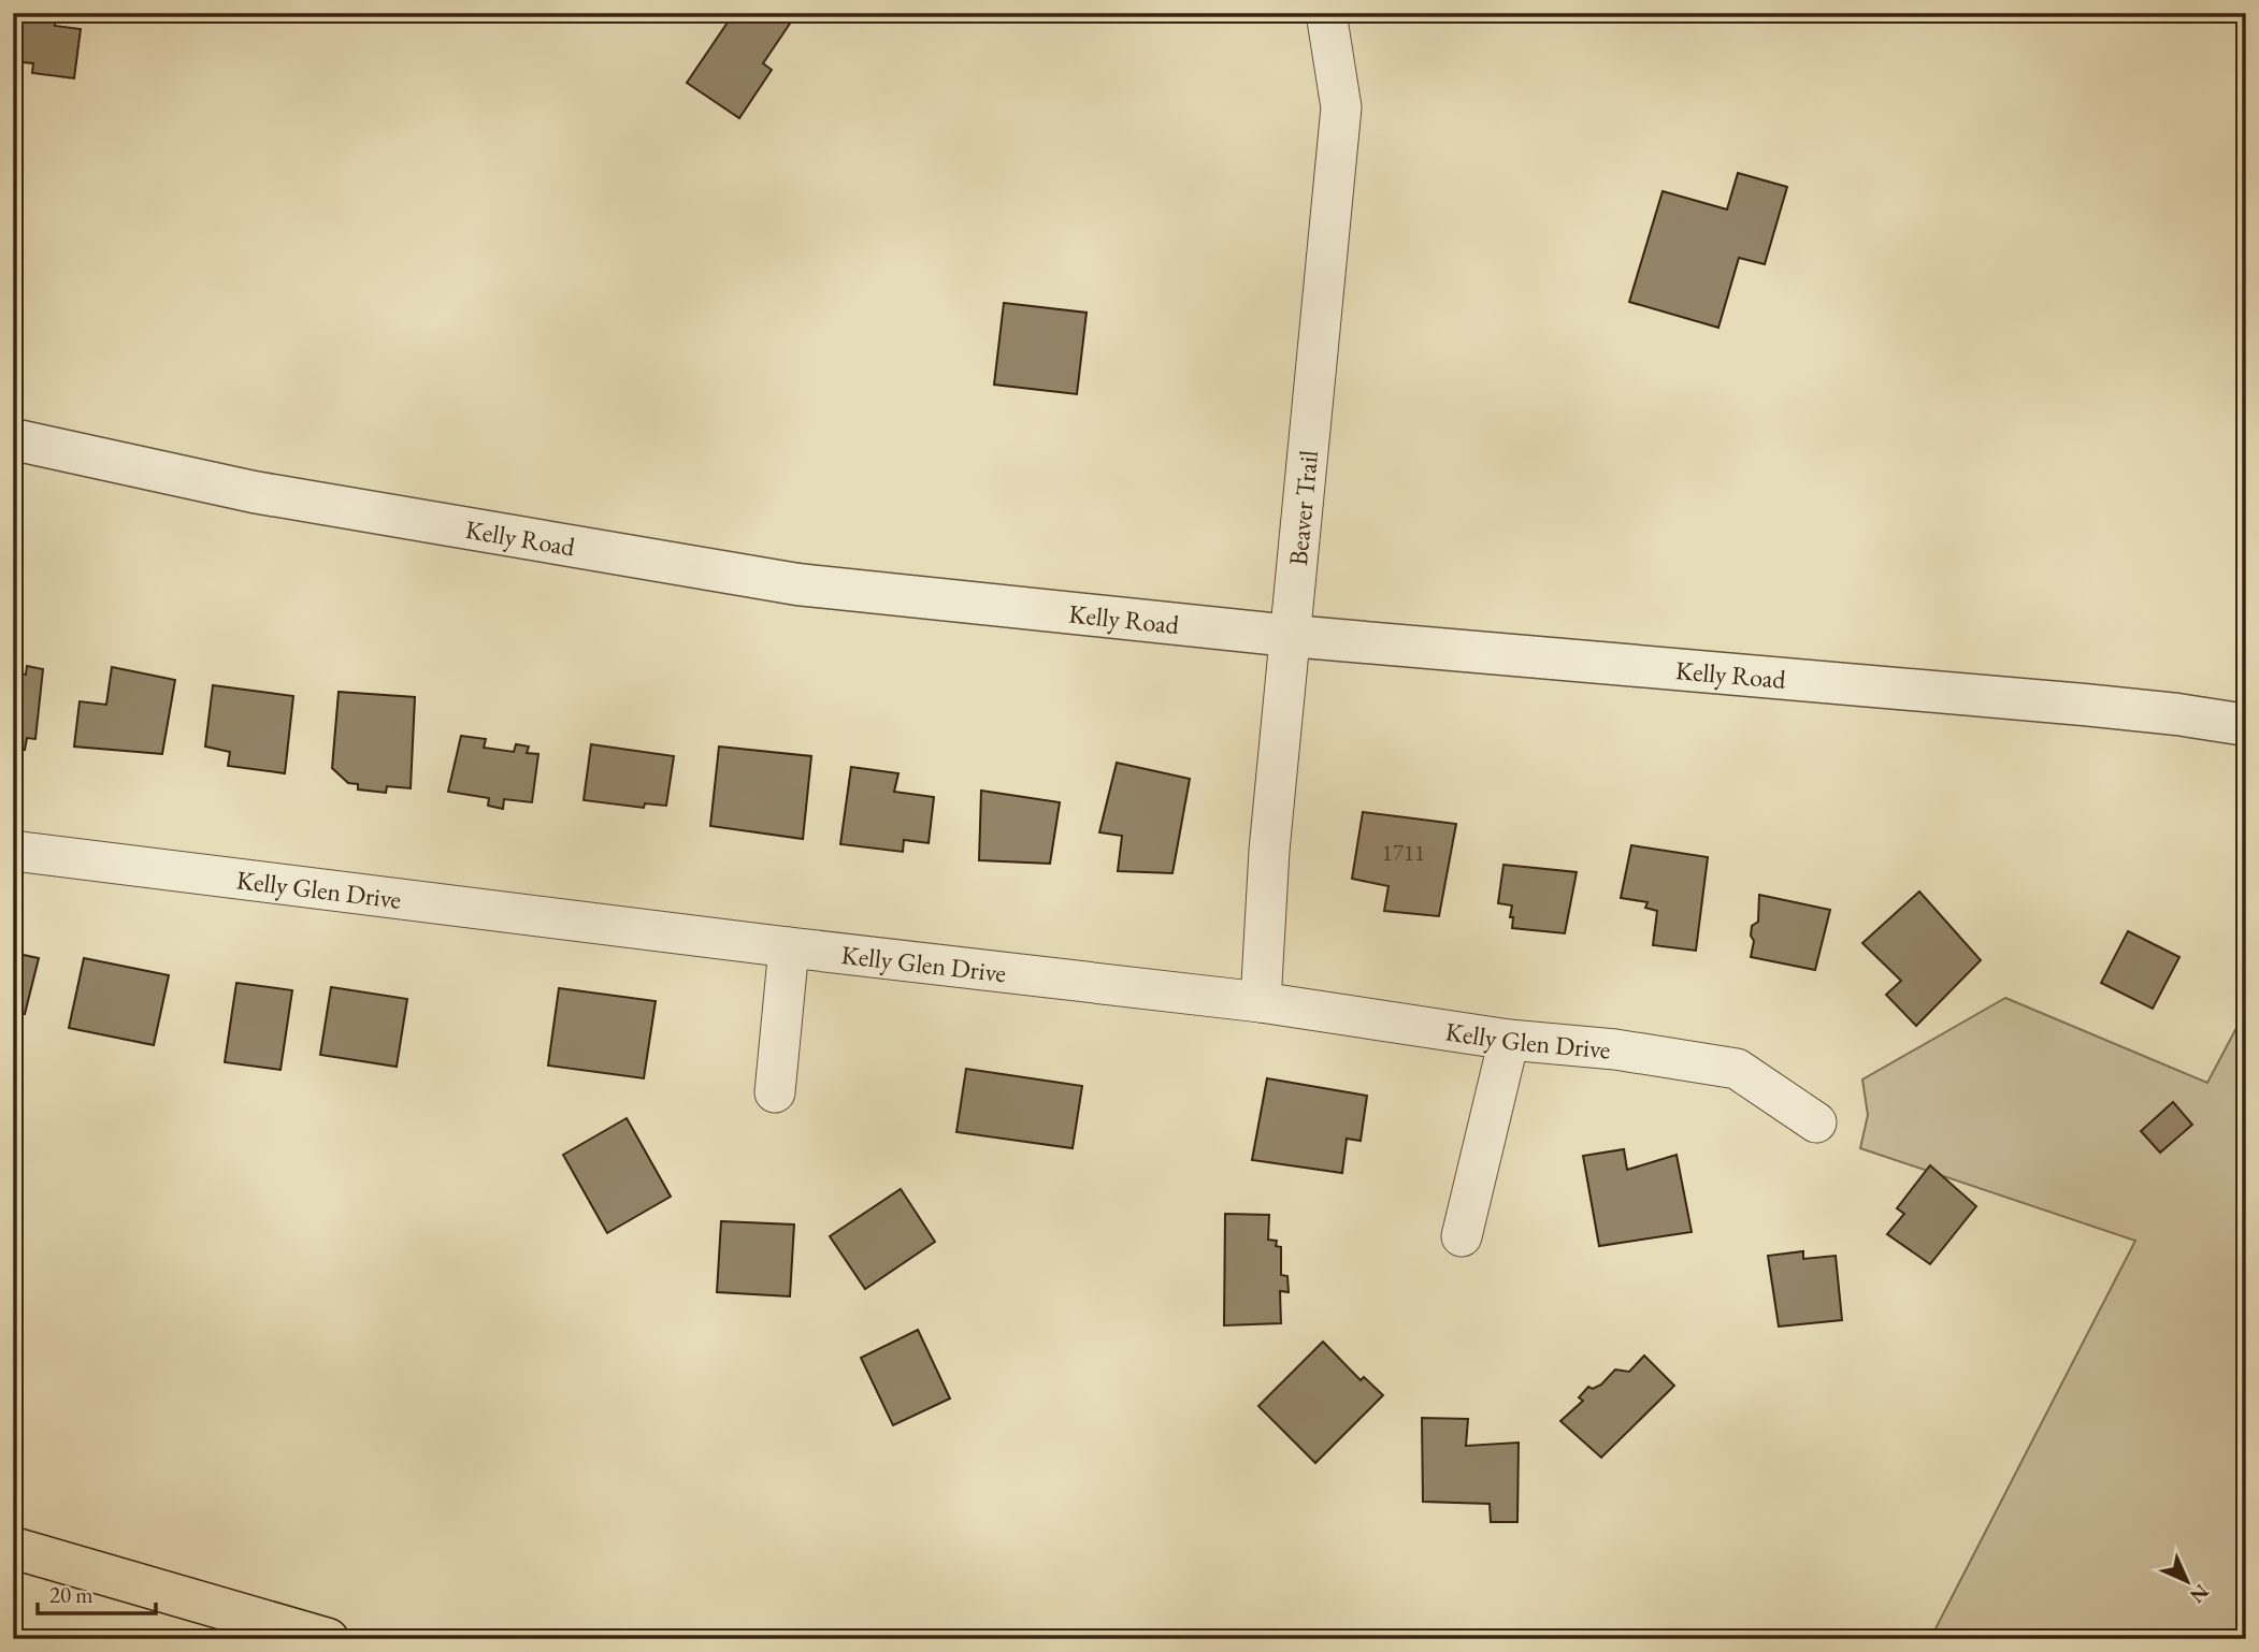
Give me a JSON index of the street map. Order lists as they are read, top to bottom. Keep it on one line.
{"streets":{"street":["Beaver Trail","Kelly Road","Kelly Glen Drive"]},"crossings":[["Beaver Trail","Kelly Road"],["Beaver Trail","Kelly Glen Drive"]],"house_numbers":["1711"],"scale_bar":"20 m","north":"bottom right"}
